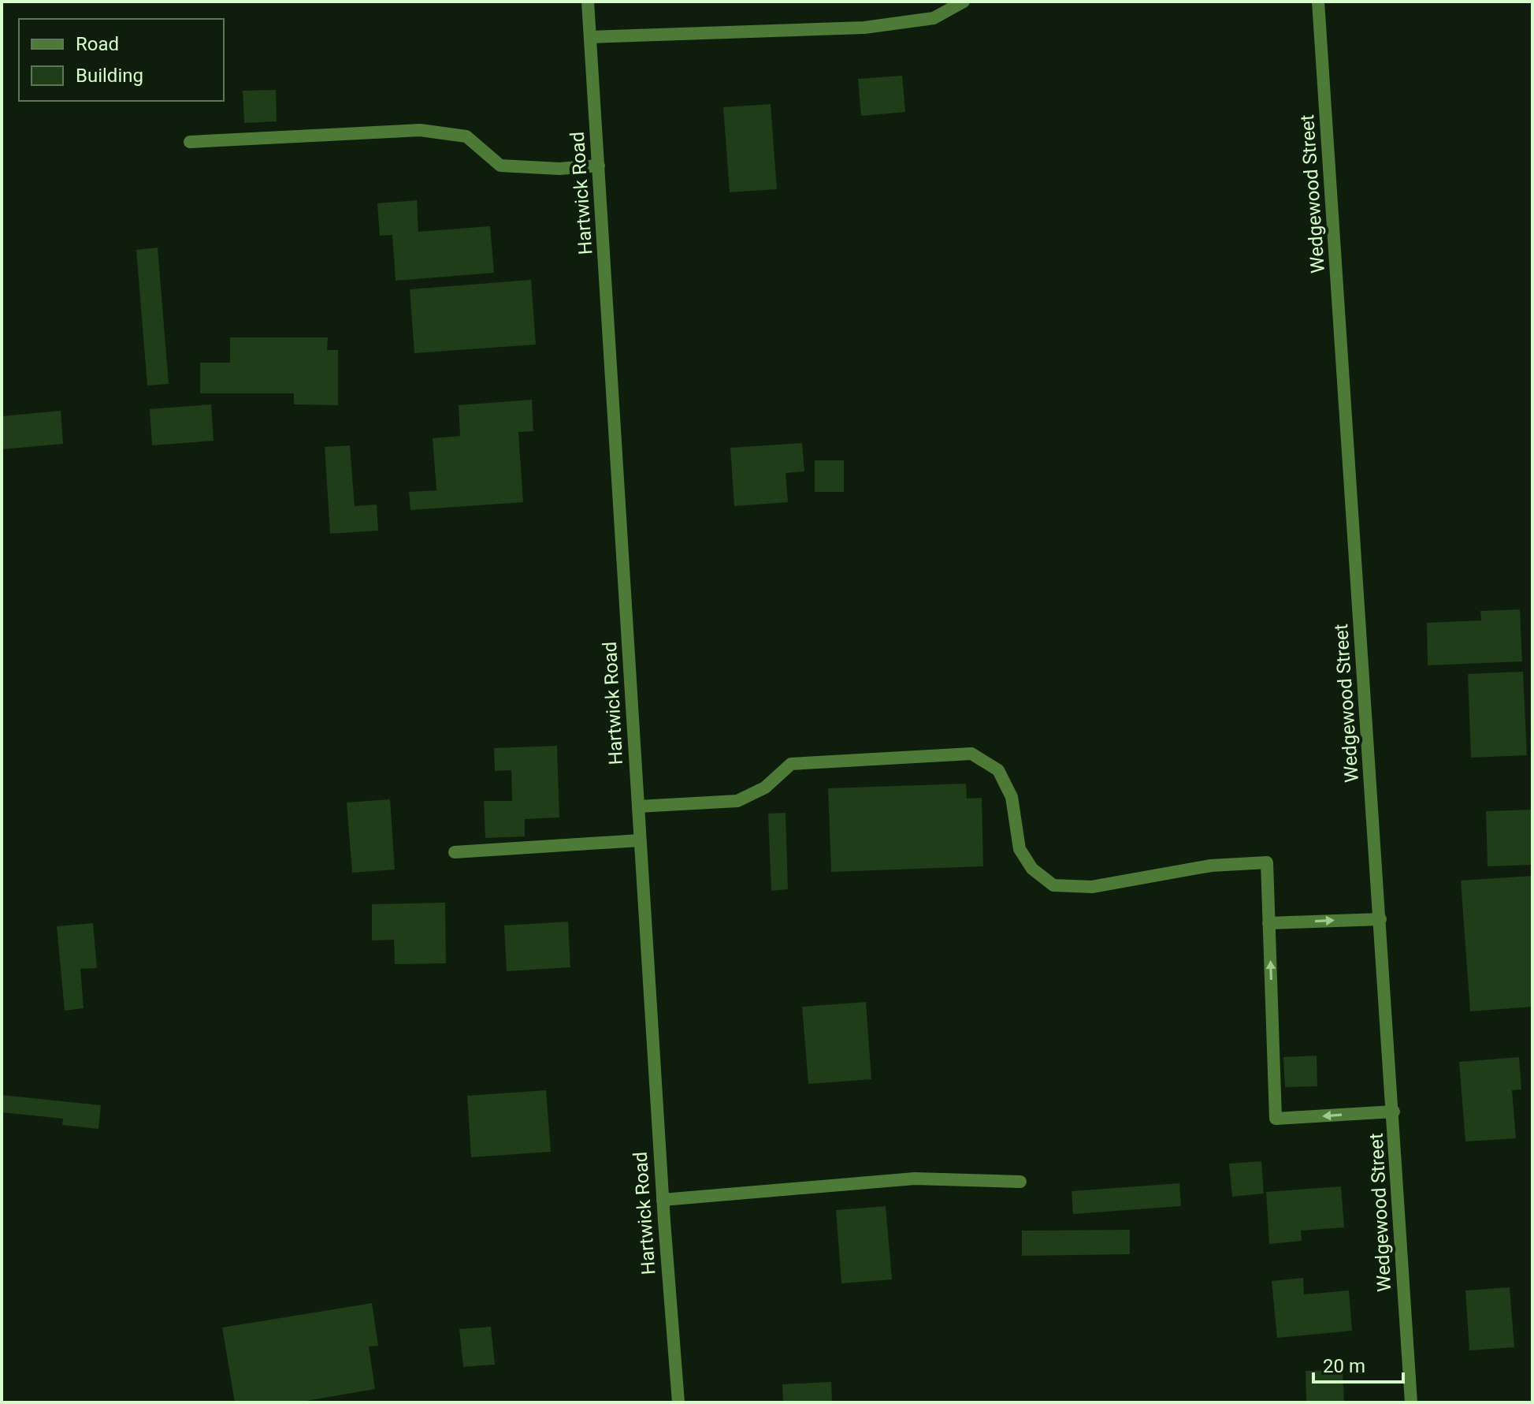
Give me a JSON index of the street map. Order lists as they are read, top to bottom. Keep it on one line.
{"streets":{"street":["Hartwick Road","Wedgewood Street"]},"legend":["Road","Building"],"scale_bar":"20 m"}
